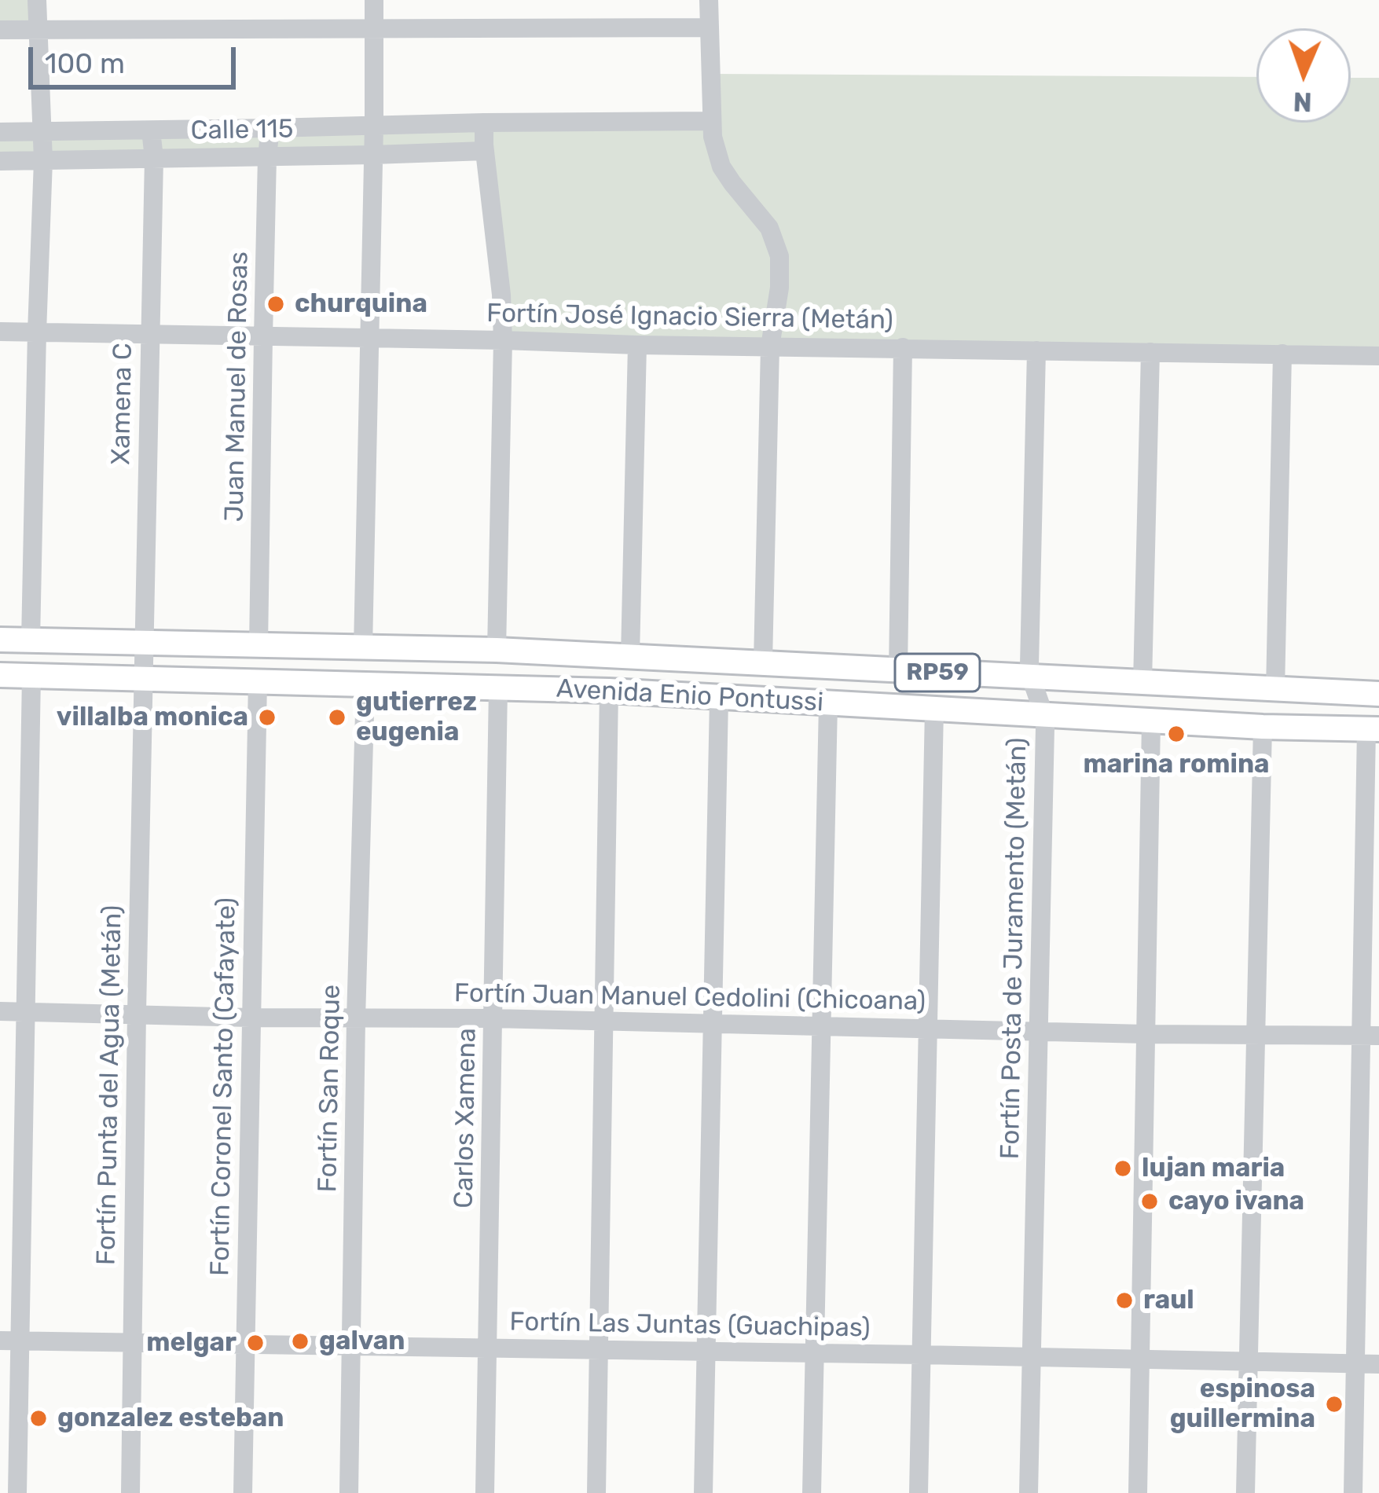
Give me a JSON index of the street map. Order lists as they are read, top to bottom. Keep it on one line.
{"streets":{"main road":["RP59","Avenida Enio Pontussi"],"street":["Calle 115","Fortín José Ignacio Sierra (Metán)","Juan Manuel de Rosas","Xamena C","Fortín Posta de Juramento (Metán)","Fortín Juan Manuel Cedolini (Chicoana)","Fortín Punta del Agua (Metán)","Fortín Coronel Santo (Cafayate)","Fortín San Roque","Carlos Xamena","Fortín Las Juntas (Guachipas)"]},"crossings":[["Calle 115","Juan Manuel de Rosas"],["Calle 115","Xamena C"],["Fortín José Ignacio Sierra (Metán)","Juan Manuel de Rosas"],["Fortín José Ignacio Sierra (Metán)","Xamena C"],["Fortín José Ignacio Sierra (Metán)","Fortín Posta de Juramento (Metán)"],["Juan Manuel de Rosas","Avenida Enio Pontussi"],["Xamena C","Avenida Enio Pontussi"],["Xamena C","Fortín Punta del Agua (Metán)"],["Avenida Enio Pontussi","Fortín Posta de Juramento (Metán)"],["Avenida Enio Pontussi","Fortín Punta del Agua (Metán)"],["Avenida Enio Pontussi","Fortín Coronel Santo (Cafayate)"],["Avenida Enio Pontussi","Fortín San Roque"],["Avenida Enio Pontussi","Carlos Xamena"],["Fortín Posta de Juramento (Metán)","Fortín Juan Manuel Cedolini (Chicoana)"],["Fortín Posta de Juramento (Metán)","Fortín Las Juntas (Guachipas)"],["Fortín Juan Manuel Cedolini (Chicoana)","Fortín Punta del Agua (Metán)"],["Fortín Juan Manuel Cedolini (Chicoana)","Fortín Coronel Santo (Cafayate)"],["Fortín Juan Manuel Cedolini (Chicoana)","Fortín San Roque"],["Fortín Juan Manuel Cedolini (Chicoana)","Carlos Xamena"],["Fortín Punta del Agua (Metán)","Fortín Las Juntas (Guachipas)"],["Fortín Coronel Santo (Cafayate)","Fortín Las Juntas (Guachipas)"],["Fortín San Roque","Fortín Las Juntas (Guachipas)"],["Carlos Xamena","Fortín Las Juntas (Guachipas)"]],"places":["churquina","villalba monica","gutierrez eugenia","marina romina","lujan maria","cayo ivana","raul","galvan","melgar","espinosa guillermina","gonzalez esteban"],"scale_bar":"100 m","north":"bottom"}
